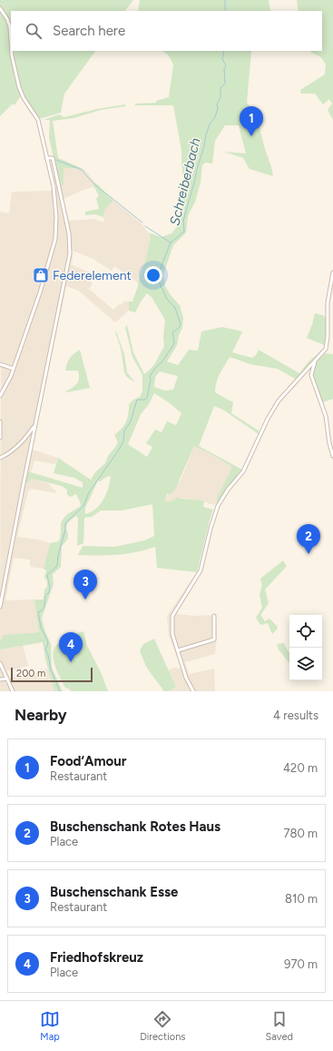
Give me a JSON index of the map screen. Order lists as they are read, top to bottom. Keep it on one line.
{"water":["Schreiberbach"],"places":{"shop":["Federelement"]},"scale_bar":"200 m","page":{"search":"Search here","pins":["1","2","3","4"],"scale":"200 m","heading":["Nearby","4 results"],"list":[{"mark":"1","name":"Food‘Amour","note":"Restaurant","value":"420 m"},{"mark":"2","name":"Buschenschank Rotes Haus","note":"Place","value":"780 m"},{"mark":"3","name":"Buschenschank Esse","note":"Restaurant","value":"810 m"},{"mark":"4","name":"Friedhofskreuz","note":"Place","value":"970 m"}],"nav":["Map","Directions","Saved"]}}
